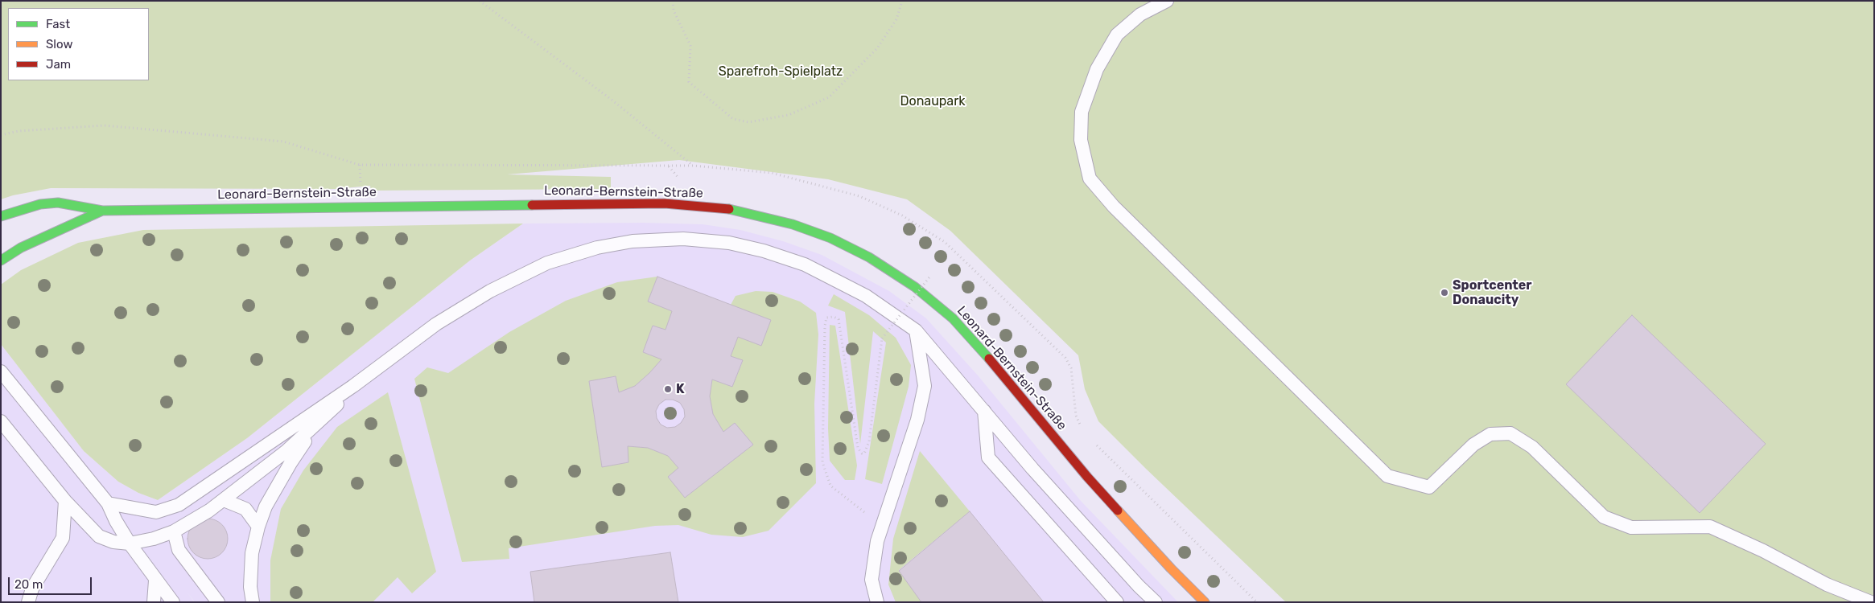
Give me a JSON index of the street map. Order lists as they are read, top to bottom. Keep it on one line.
{"streets":{"main road":["Leonard-Bernstein-Straße"]},"parks":["Sparefroh-Spielplatz","Donaupark"],"places":["Sportcenter Donaucity","K"],"legend":["Fast","Slow","Jam"],"scale_bar":"20 m"}
